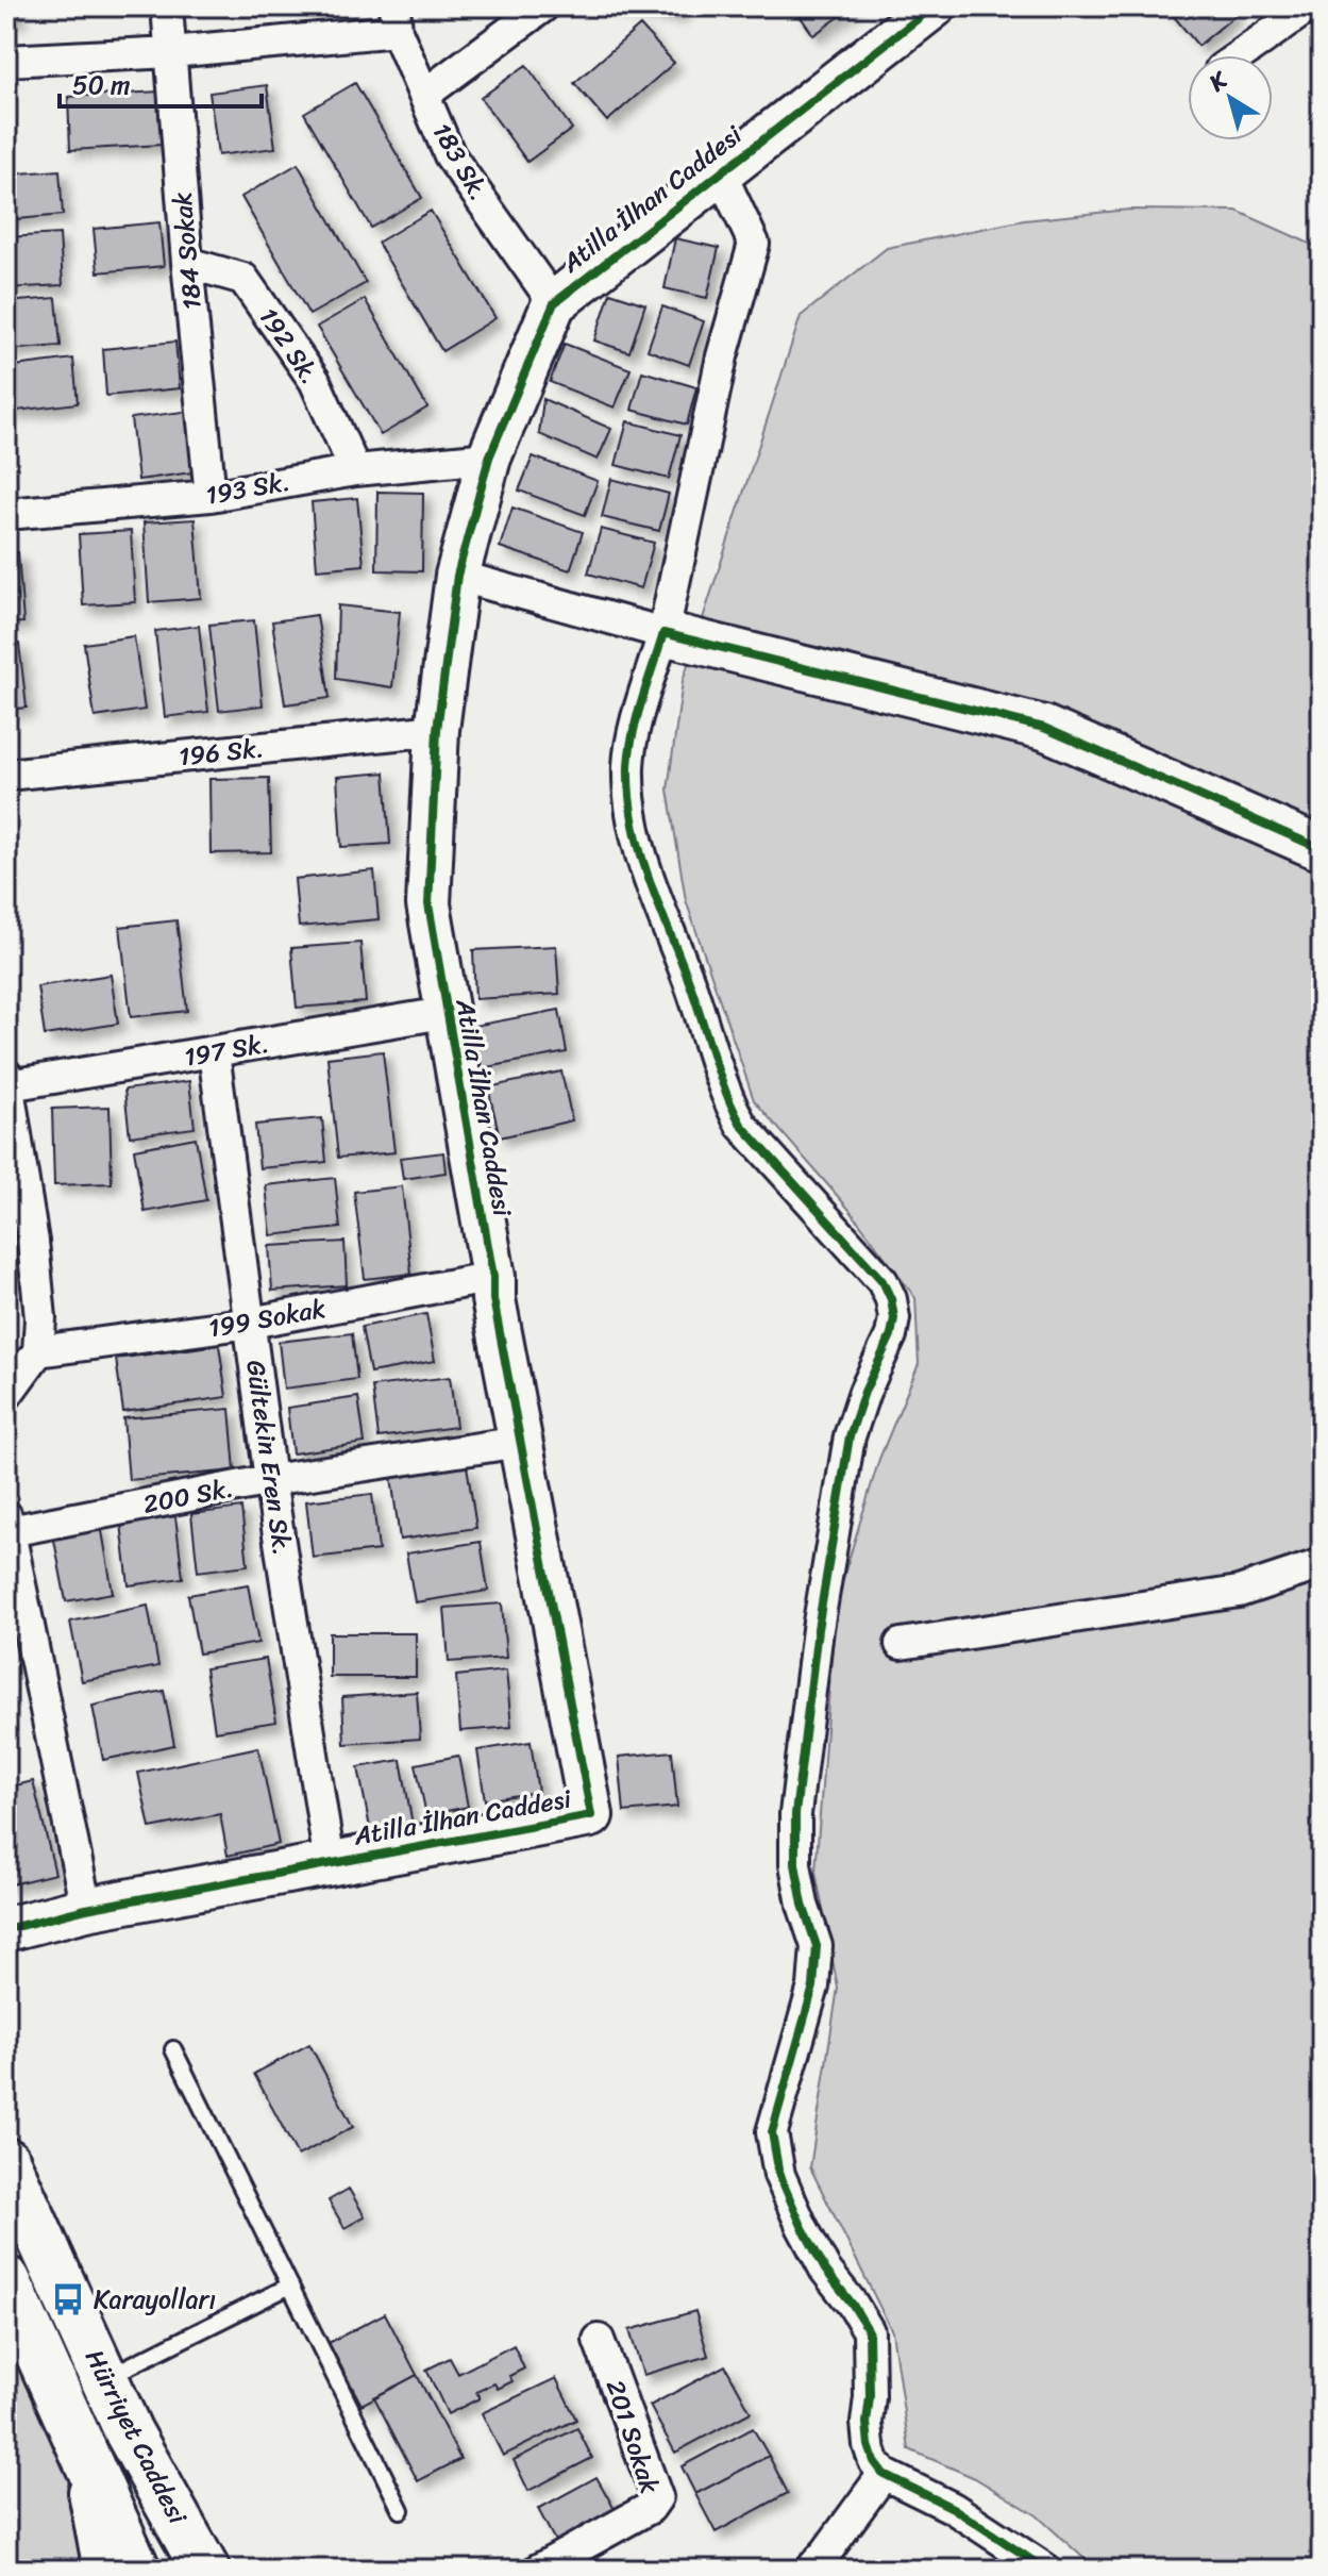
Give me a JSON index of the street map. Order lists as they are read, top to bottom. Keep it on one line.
{"streets":{"highway":["Hürriyet Caddesi"],"street":["183 Sk.","Atilla İlhan Caddesi","184 Sokak","192 Sk.","193 Sk.","196 Sk.","197 Sk.","199 Sokak","Gültekin Eren Sk.","200 Sk.","201 Sokak"]},"crossings":[["183 Sk.","Atilla İlhan Caddesi"],["Atilla İlhan Caddesi","193 Sk."],["Atilla İlhan Caddesi","196 Sk."],["Atilla İlhan Caddesi","197 Sk."],["Atilla İlhan Caddesi","199 Sokak"],["Atilla İlhan Caddesi","Gültekin Eren Sk."],["Atilla İlhan Caddesi","200 Sk."],["184 Sokak","192 Sk."],["184 Sokak","193 Sk."],["192 Sk.","193 Sk."],["197 Sk.","Gültekin Eren Sk."],["199 Sokak","Gültekin Eren Sk."],["Gültekin Eren Sk.","200 Sk."]],"places":{"bus stop":["Karayolları"]},"scale_bar":"50 m","north":"top left"}
